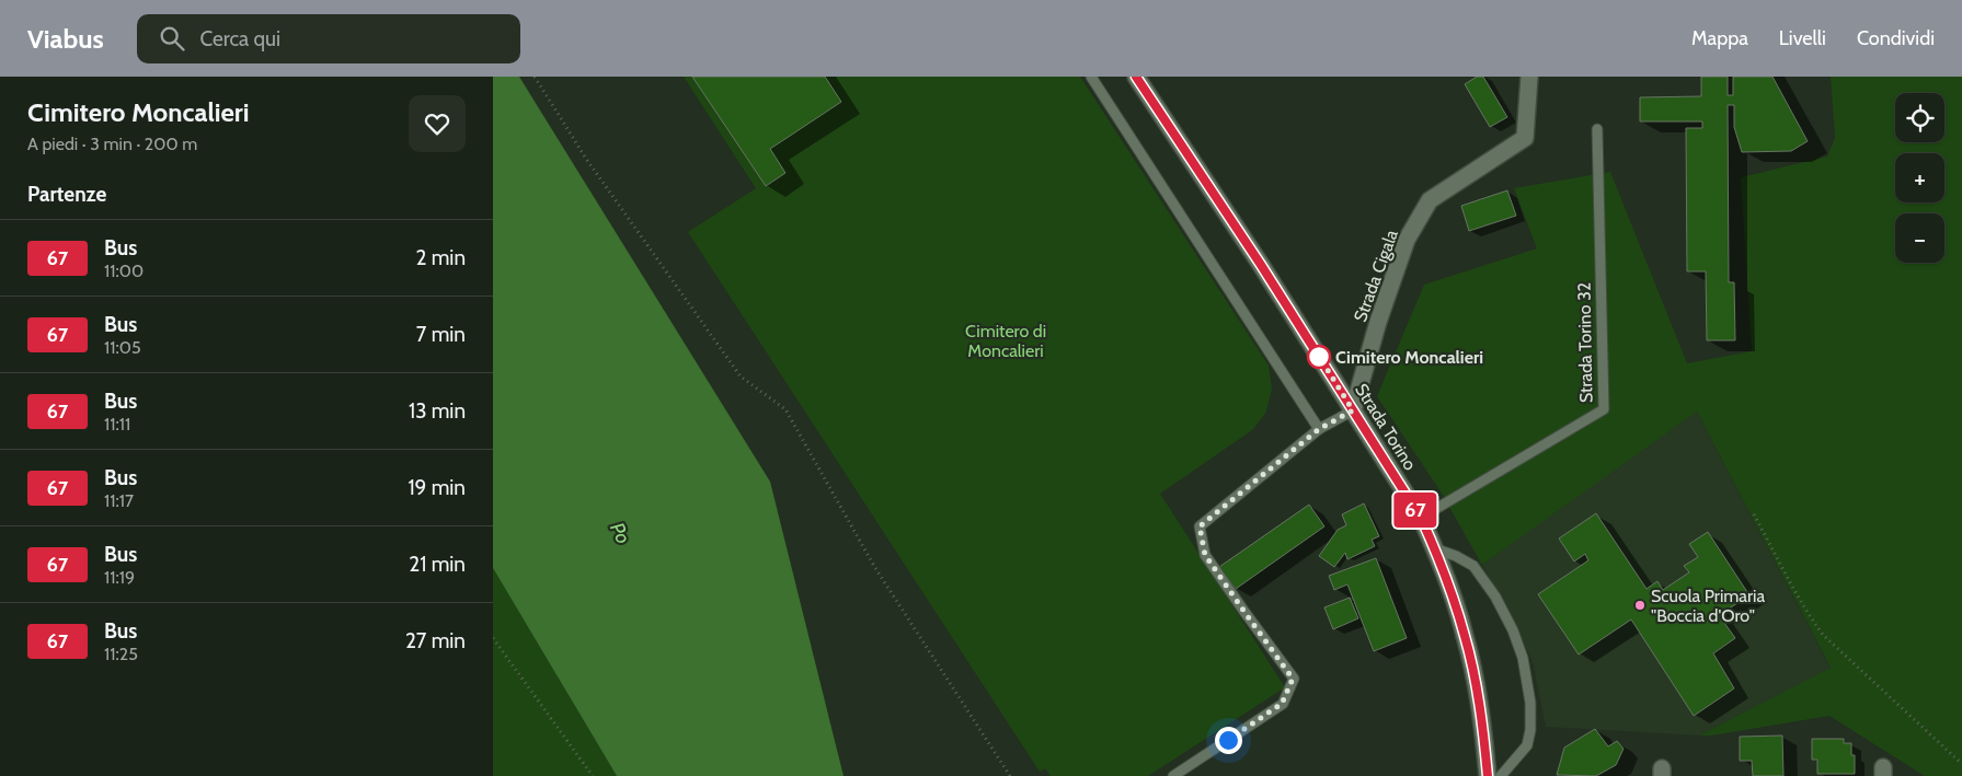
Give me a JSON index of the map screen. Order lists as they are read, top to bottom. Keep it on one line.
{"streets":{"main road":["Strada Cigala","Strada Torino"],"lane":["Strada Torino 32"]},"crossings":[["Strada Cigala","Strada Torino"],["Strada Torino 32","Strada Torino"]],"water":["Po"],"parks":["Cimitero di Moncalieri"],"places":["Cimitero Moncalieri","Scuola Primaria \"Boccia d'Oro\""],"lines":["bus line 67"],"page":{"header":"Viabus","search":"Cerca qui","nav":["Mappa","Livelli","Condividi"],"heading":[["Cimitero Moncalieri","A piedi · 3 min · 200 m"],"Partenze"],"on_map":"67","map_buttons":["+","−"],"list":[{"mark":"67","name":"Bus","note":"11:00","value":"2 min"},{"mark":"67","name":"Bus","note":"11:05","value":"7 min"},{"mark":"67","name":"Bus","note":"11:11","value":"13 min"},{"mark":"67","name":"Bus","note":"11:17","value":"19 min"},{"mark":"67","name":"Bus","note":"11:19","value":"21 min"},{"mark":"67","name":"Bus","note":"11:25","value":"27 min"}]}}
